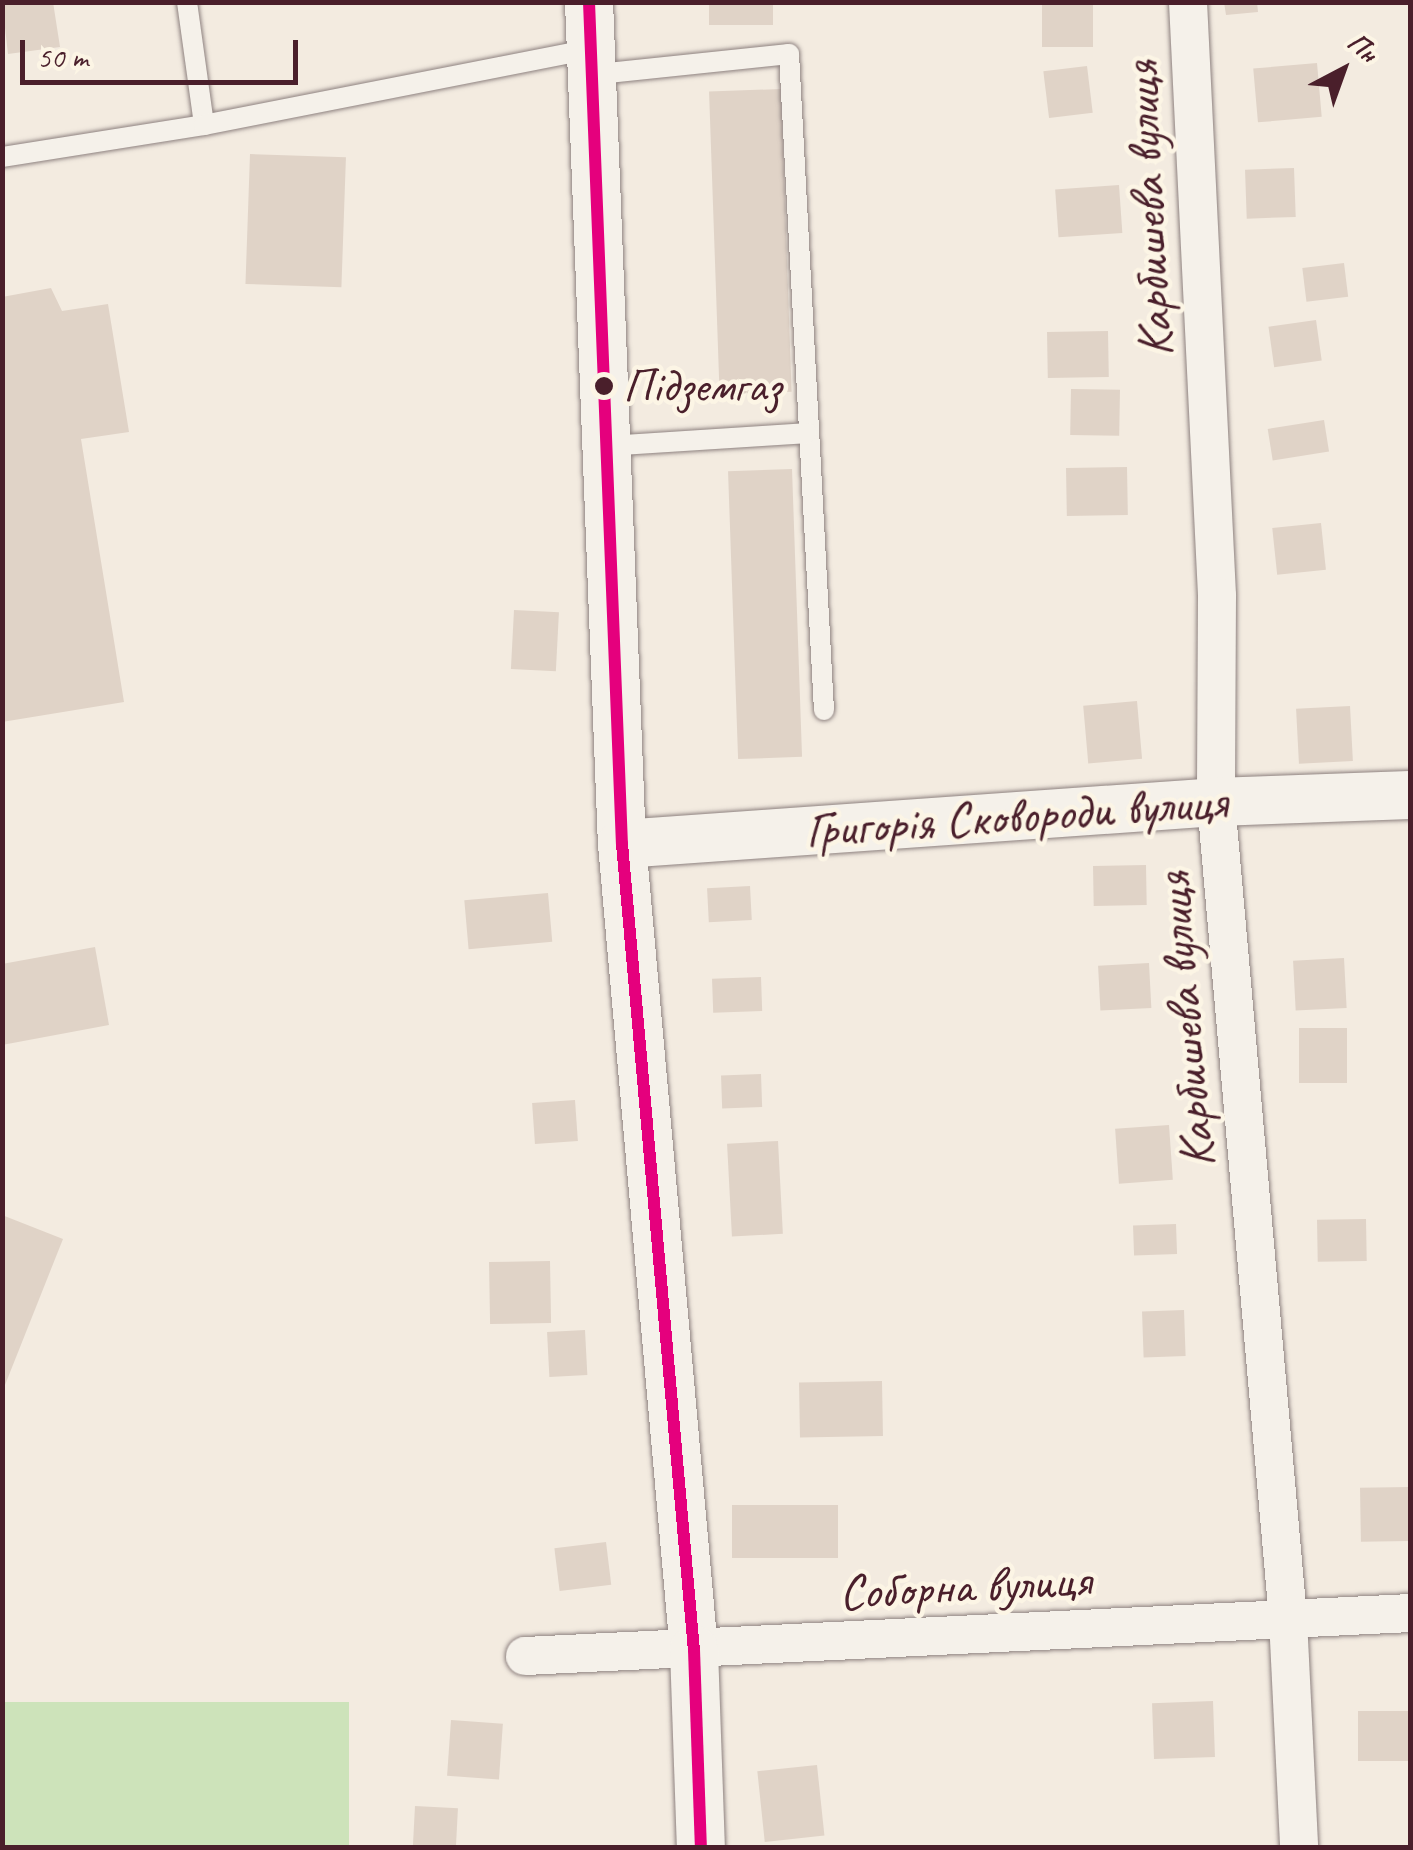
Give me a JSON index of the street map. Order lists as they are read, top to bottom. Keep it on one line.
{"streets":{"street":["Карбишева вулиця","Григорія Сковороди вулиця","Соборна вулиця"]},"crossings":[["Карбишева вулиця","Григорія Сковороди вулиця"],["Карбишева вулиця","Соборна вулиця"]],"places":["Підземгаз"],"scale_bar":"50 m","north":"top right"}
